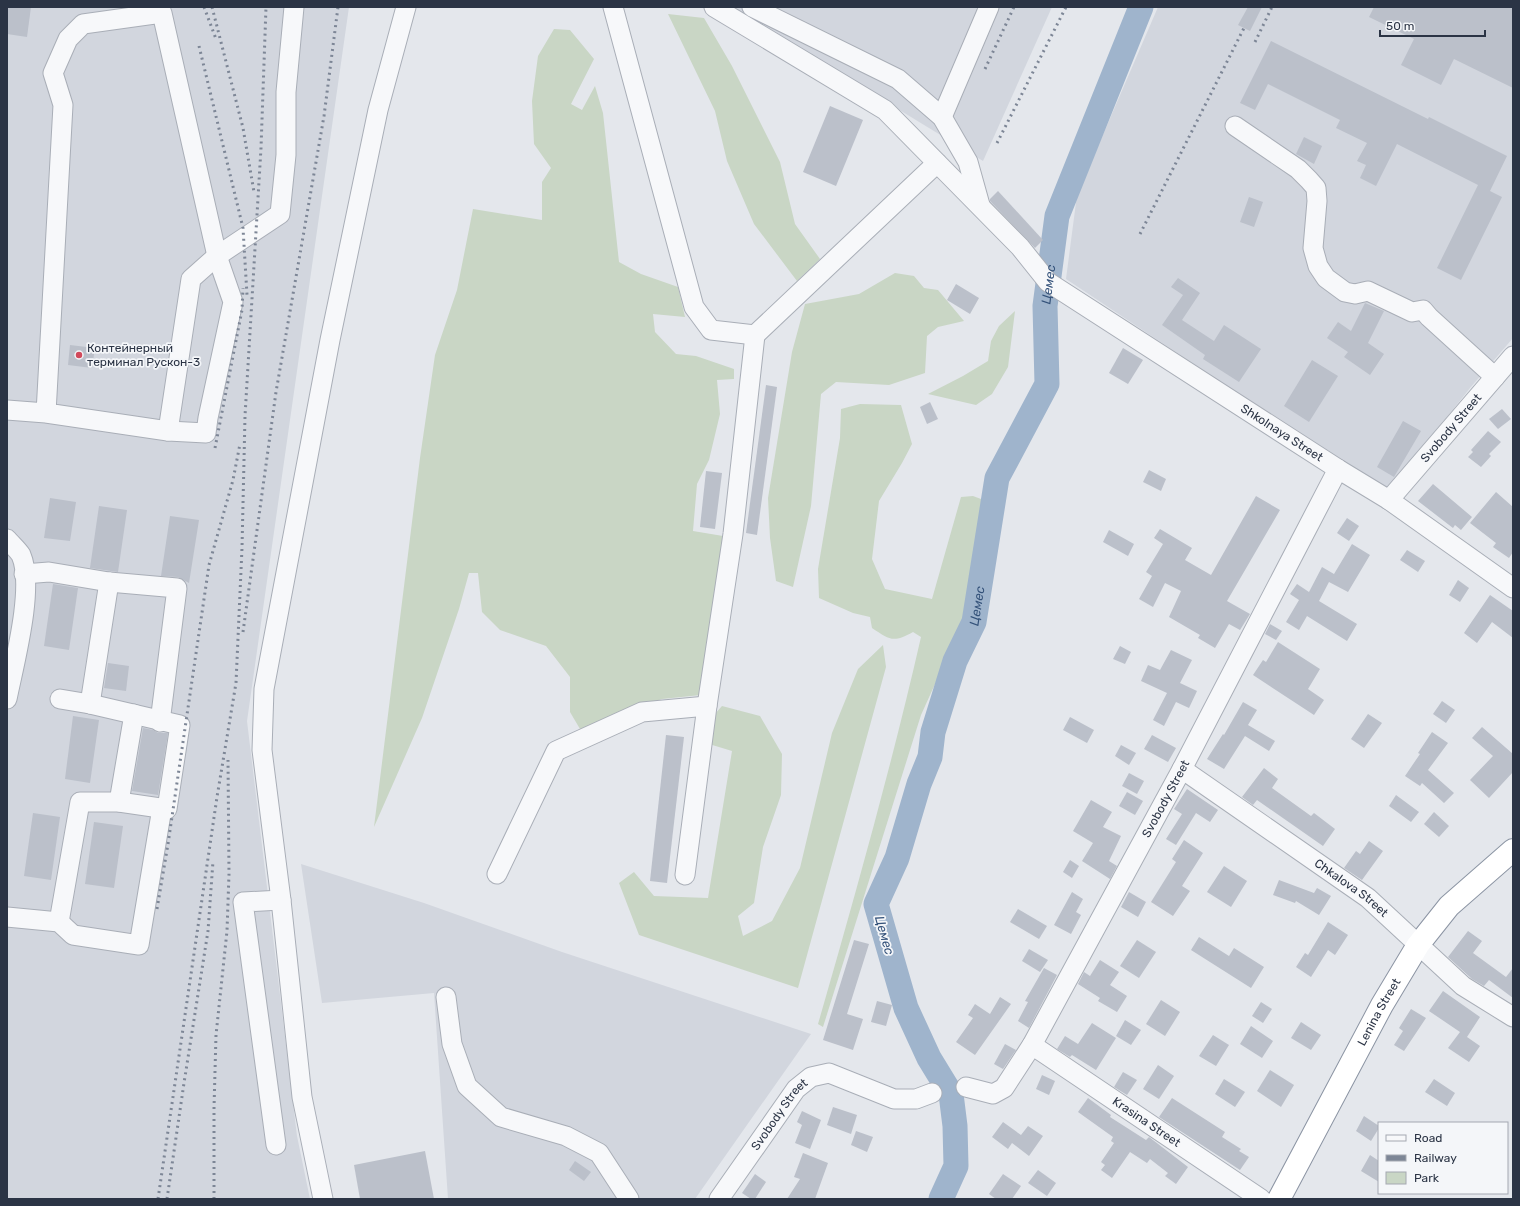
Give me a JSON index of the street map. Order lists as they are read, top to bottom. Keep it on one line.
{"streets":{"highway":["Lenina Street"],"street":["Svobody Street","Shkolnaya Street","Chkalova Street","Krasina Street"]},"crossings":[["Svobody Street","Shkolnaya Street"],["Svobody Street","Chkalova Street"],["Svobody Street","Krasina Street"],["Chkalova Street","Lenina Street"]],"water":["Цемес"],"places":["Контейнерный терминал Рускон-3"],"legend":["Road","Railway","Park"],"scale_bar":"50 m"}
